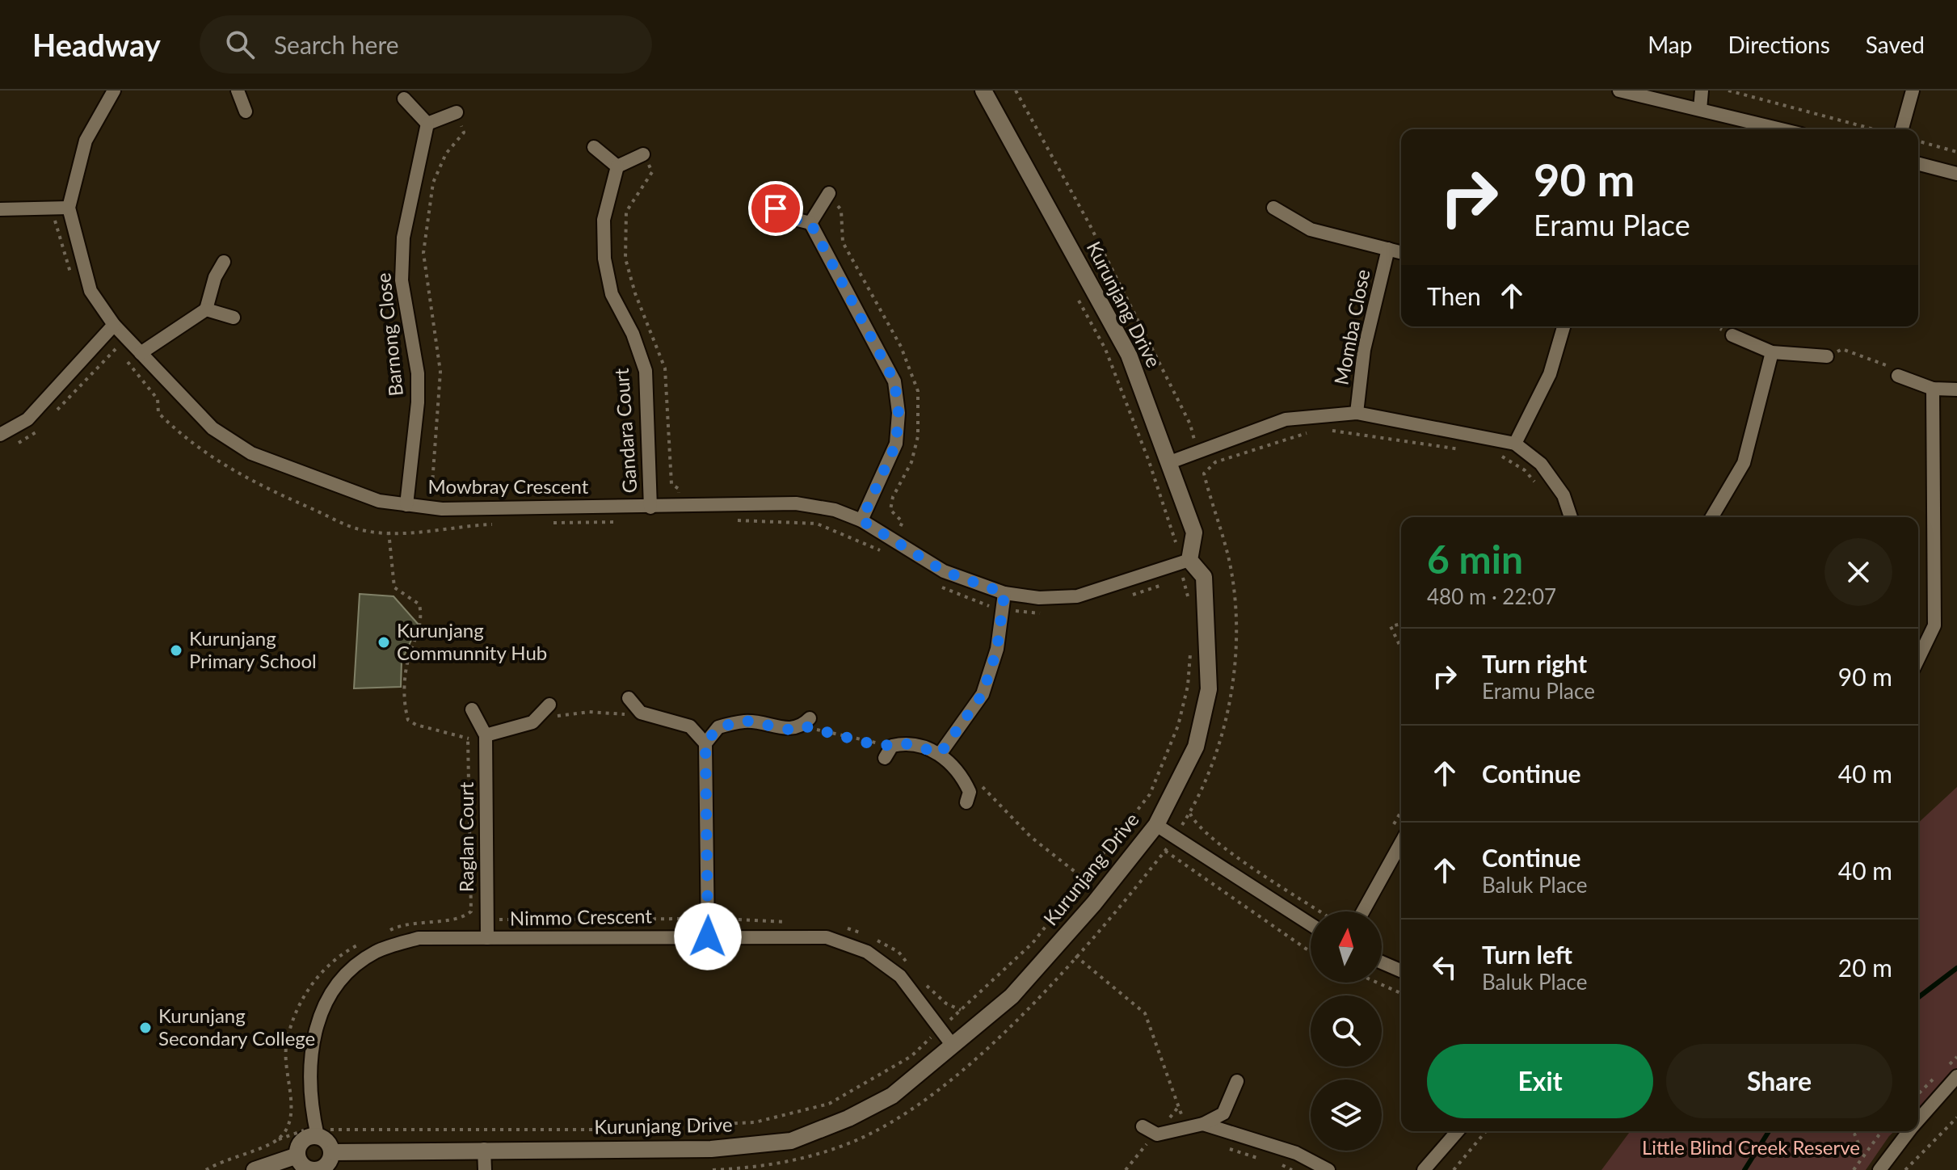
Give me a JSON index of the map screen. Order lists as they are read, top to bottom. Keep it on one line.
{"streets":{"street":["Kurunjang Drive","Momba Close","Barnong Close","Gandara Court","Mowbray Crescent","Raglan Court","Nimmo Crescent"]},"crossings":[["Kurunjang Drive","Mowbray Crescent"],["Kurunjang Drive","Nimmo Crescent"],["Barnong Close","Mowbray Crescent"],["Gandara Court","Mowbray Crescent"],["Raglan Court","Nimmo Crescent"]],"parks":["Little Blind Creek Reserve"],"places":["Kurunjang Communnity Hub","Kurunjang Primary School","Kurunjang Secondary College"],"north":"top","page":{"header":"Headway","search":"Search here","nav":["Map","Directions","Saved"],"turn":["90 m","Eramu Place"],"then":"Then","heading":["6 min","480 m · 22:07"],"list":[{"name":"Turn right","note":"Eramu Place","value":"90 m"},{"name":"Continue","value":"40 m"},{"name":"Continue","note":"Baluk Place","value":"40 m"},{"name":"Turn left","note":"Baluk Place","value":"20 m"}],"buttons":["Exit","Share"]}}
